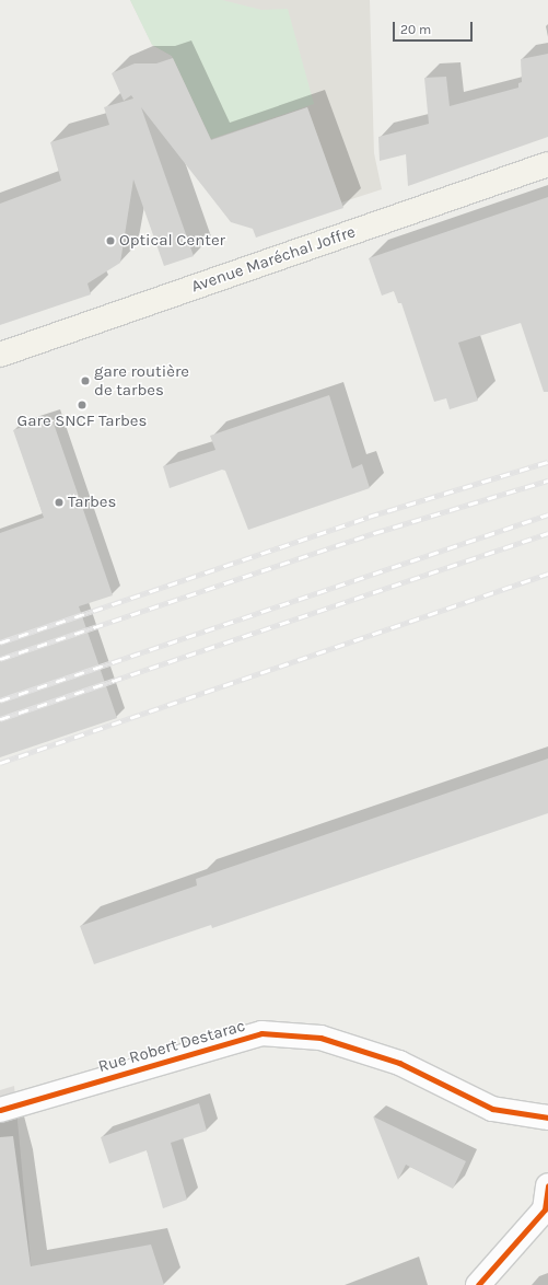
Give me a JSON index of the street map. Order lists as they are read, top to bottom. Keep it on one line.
{"streets":{"main road":["Avenue Maréchal Joffre"],"street":["Rue Robert Destarac"]},"places":["Optical Center","gare routière de tarbes","Gare SNCF Tarbes","Tarbes"],"scale_bar":"20 m"}
